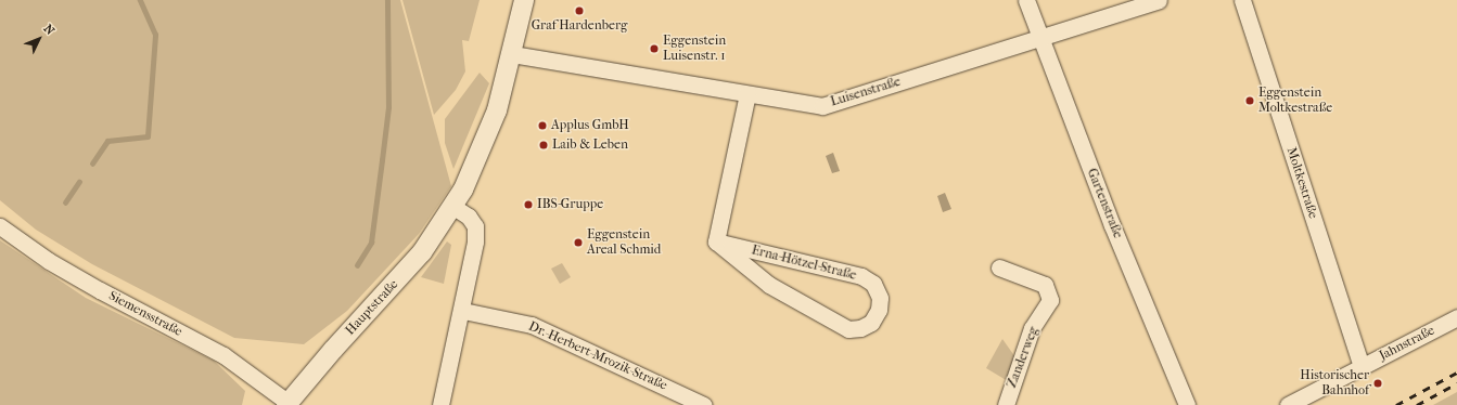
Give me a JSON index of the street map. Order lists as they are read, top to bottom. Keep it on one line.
{"streets":{"street":["Luisenstraße","Moltkestraße","Gartenstraße","Erna-Hötzel-Straße","Hauptstraße","Siemensstraße","Jahnstraße","Dr.-Herbert-Mrozik-Straße","Zanderweg"]},"crossings":[["Luisenstraße","Gartenstraße"],["Luisenstraße","Hauptstraße"],["Moltkestraße","Jahnstraße"],["Hauptstraße","Siemensstraße"]],"places":["Graf Hardenberg","Eggenstein Luisenstr. 1","Eggenstein Moltkestraße","Applus GmbH","Laib & Leben","IBS-Gruppe","Eggenstein Areal Schmid","Historischer Bahnhof"],"north":"top right"}
